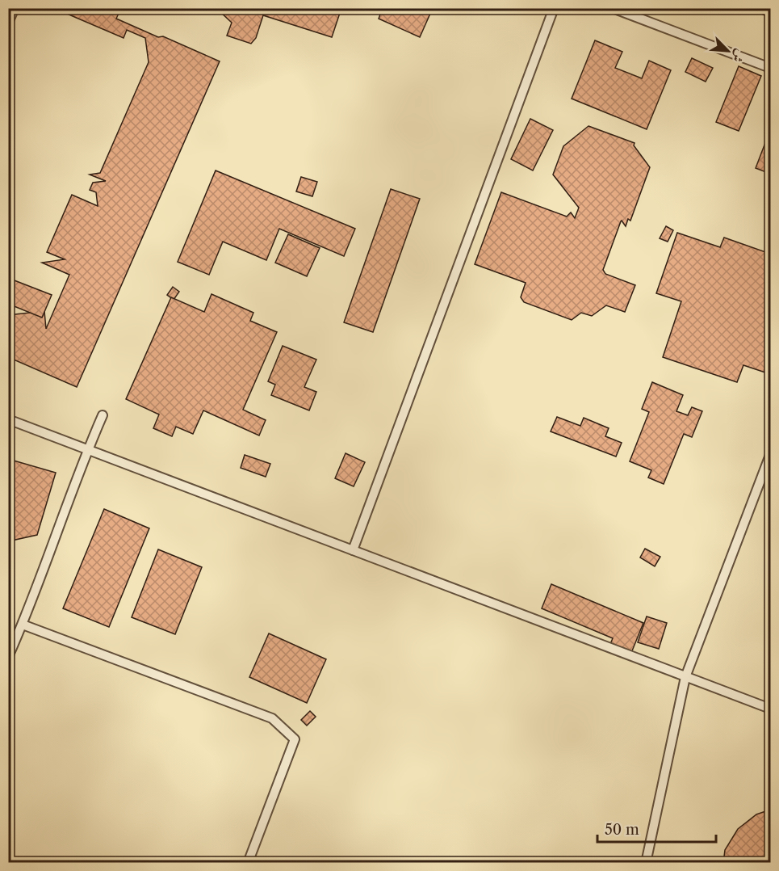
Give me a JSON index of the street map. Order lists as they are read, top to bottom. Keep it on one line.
{"scale_bar":"50 m","north":"bottom right"}
